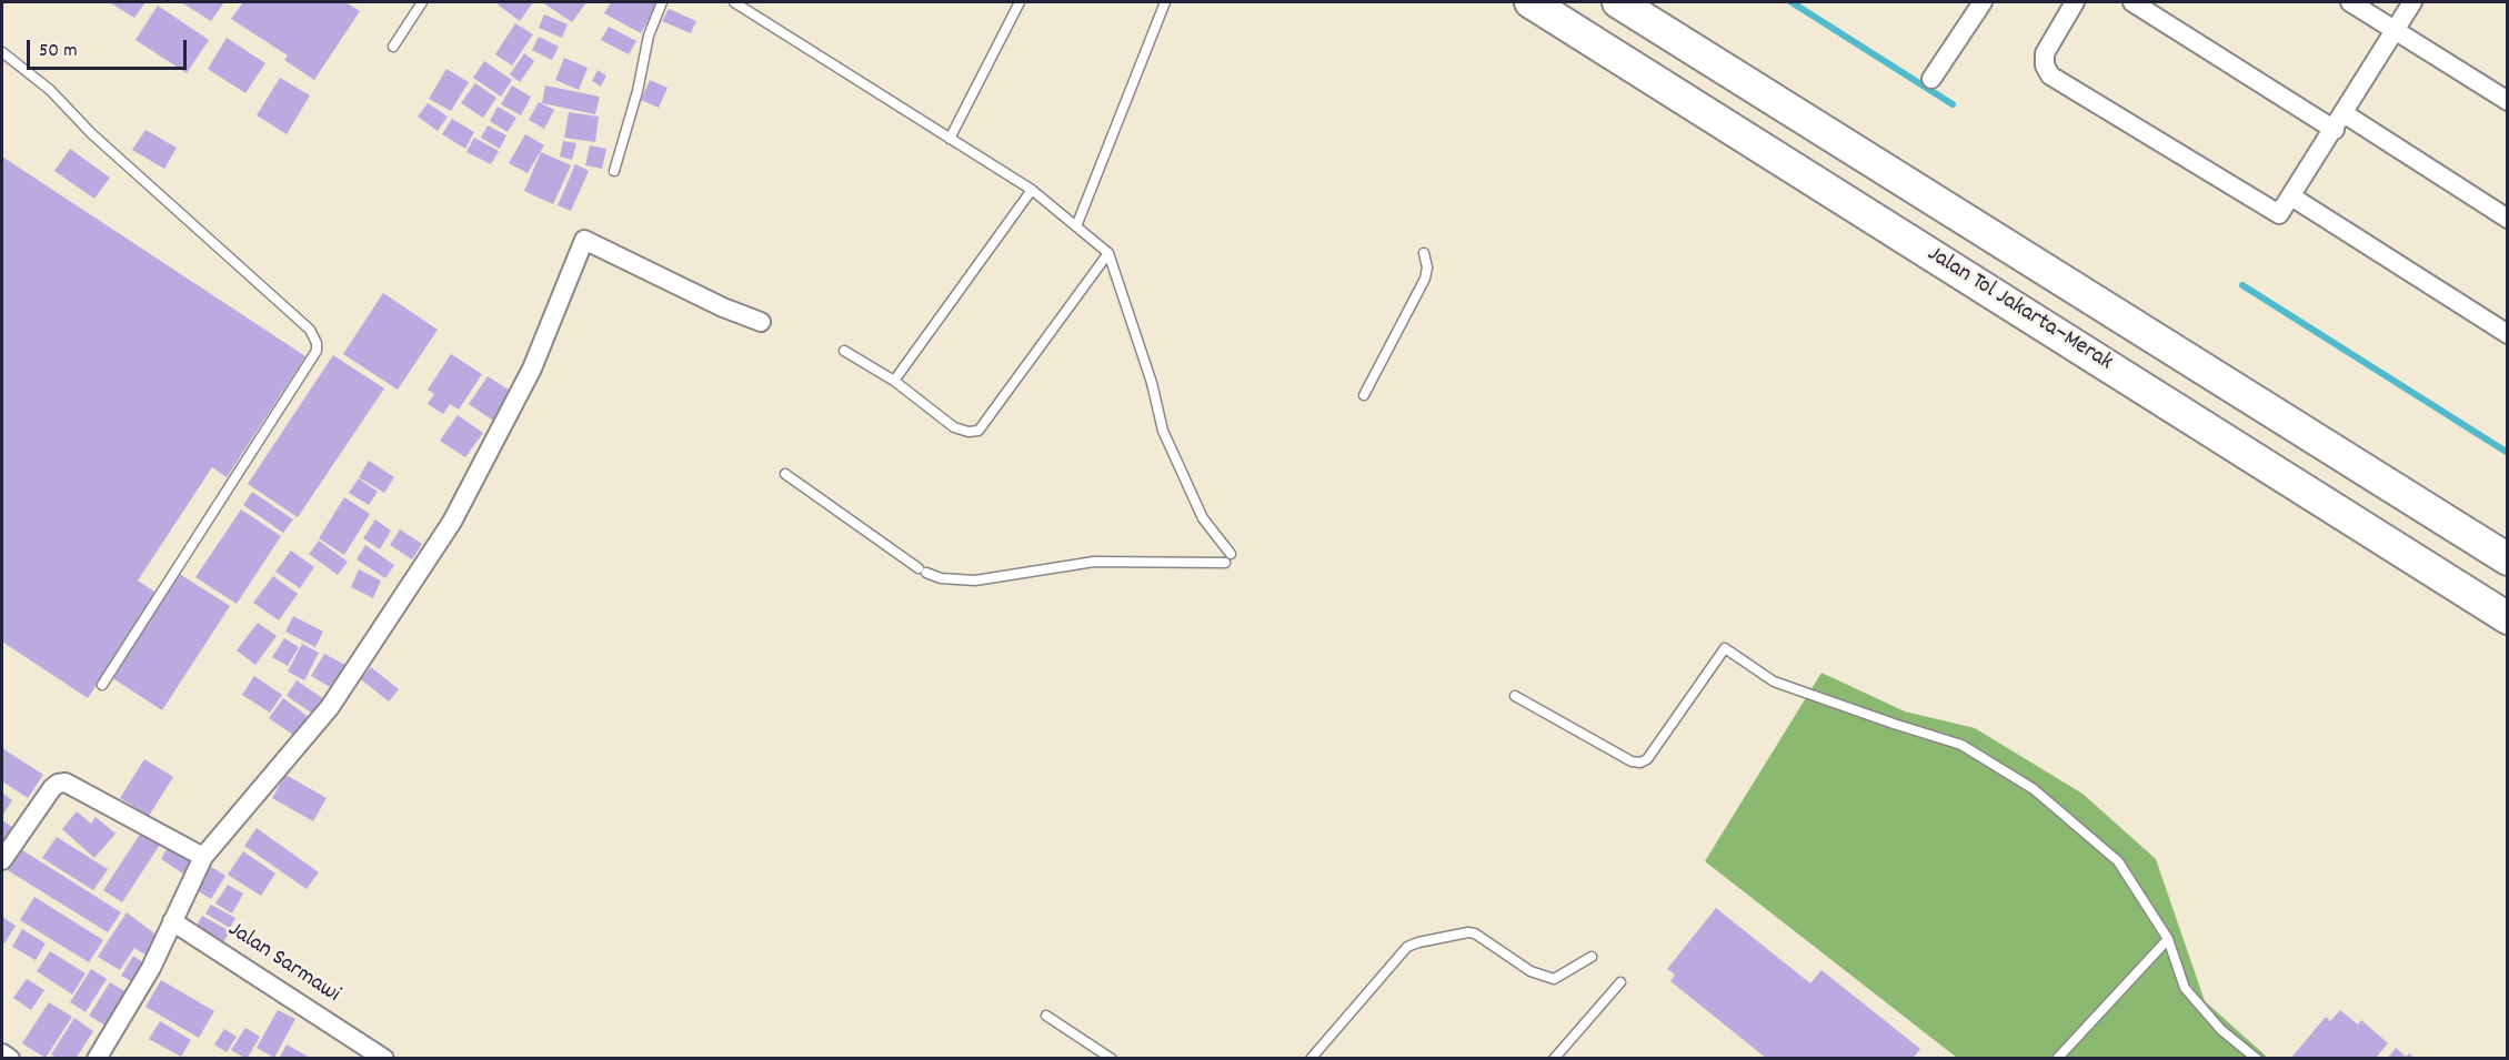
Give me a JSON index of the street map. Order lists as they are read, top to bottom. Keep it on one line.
{"streets":{"highway":["Jalan Tol Jakarta–Merak"],"street":["Jalan Sarmawi"]},"scale_bar":"50 m"}
